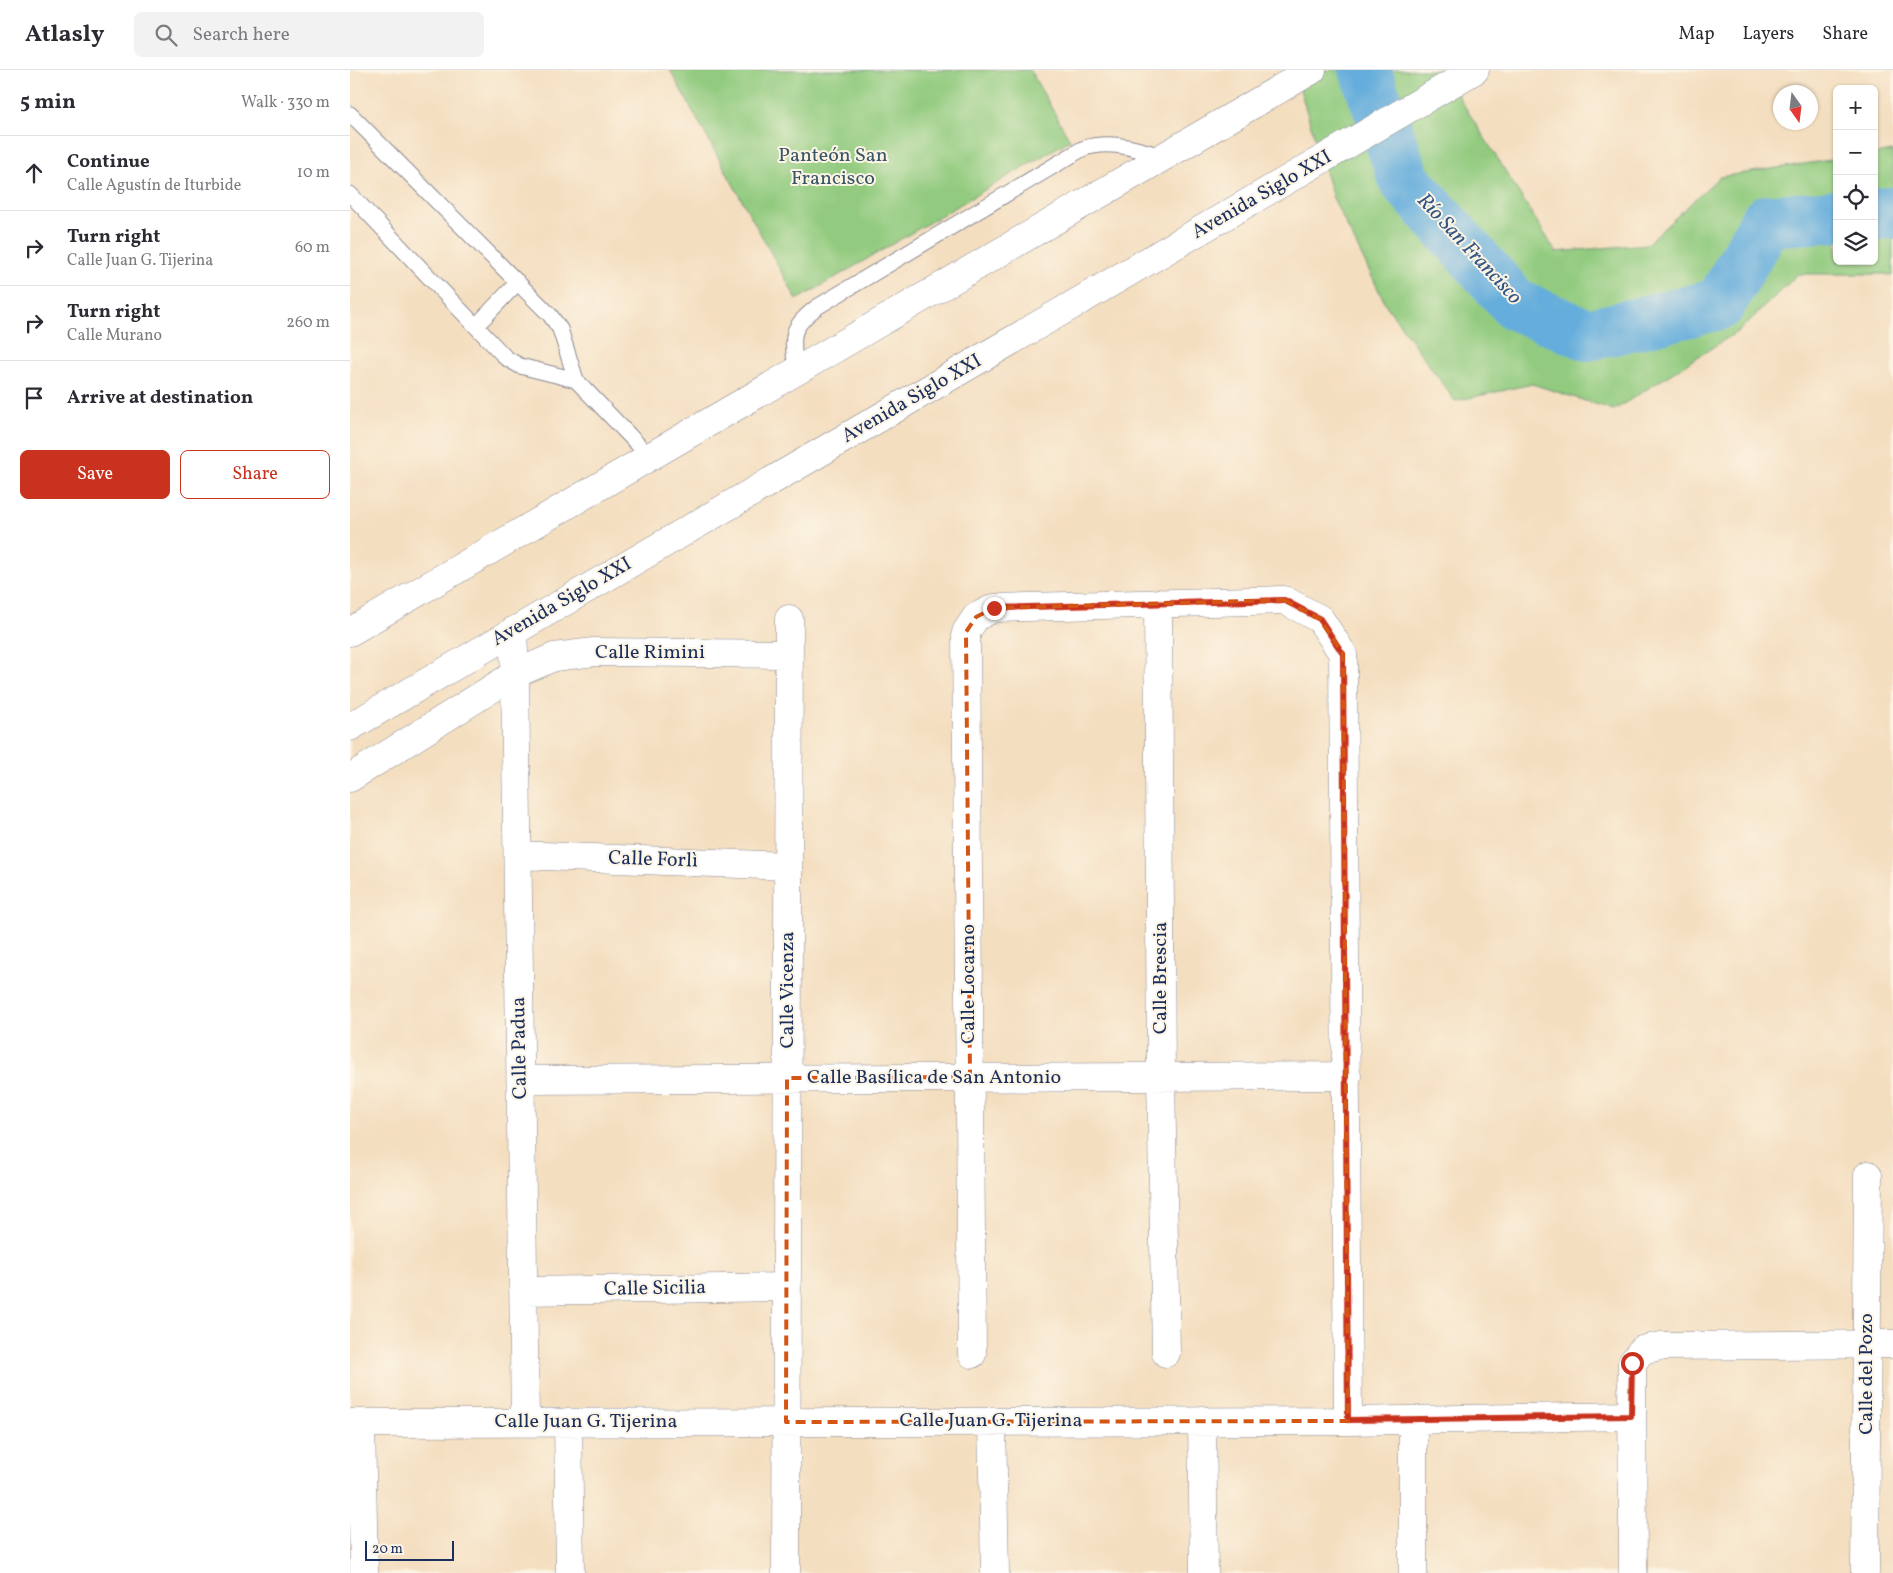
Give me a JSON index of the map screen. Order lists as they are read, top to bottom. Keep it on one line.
{"streets":{"main road":["Avenida Siglo XXI","Calle Rimini","Calle Forlì","Calle Brescia","Calle Locarno","Calle Vicenza","Calle Padua","Calle Basílica de San Antonio","Calle Sicilia","Calle del Pozo","Calle Juan G. Tijerina"]},"crossings":[["Avenida Siglo XXI","Calle Rimini"],["Avenida Siglo XXI","Calle Padua"],["Calle Rimini","Calle Vicenza"],["Calle Rimini","Calle Padua"],["Calle Forlì","Calle Vicenza"],["Calle Forlì","Calle Padua"],["Calle Brescia","Calle Locarno"],["Calle Brescia","Calle Basílica de San Antonio"],["Calle Locarno","Calle Basílica de San Antonio"],["Calle Vicenza","Calle Basílica de San Antonio"],["Calle Vicenza","Calle Sicilia"],["Calle Vicenza","Calle Juan G. Tijerina"],["Calle Padua","Calle Basílica de San Antonio"],["Calle Padua","Calle Sicilia"],["Calle Padua","Calle Juan G. Tijerina"]],"water":["Río San Francisco"],"parks":["Panteón San Francisco"],"scale_bar":"20 m","north":"bottom","page":{"header":"Atlasly","search":"Search here","nav":["Map","Layers","Share"],"heading":["5 min","Walk · 330 m"],"map_buttons":["+","−"],"list":[["Continue","Calle Agustín de Iturbide","10 m"],["Turn right","Calle Juan G. Tijerina","60 m"],["Turn right","Calle Murano","260 m"],"Arrive at destination"],"buttons":["Save","Share"],"scale":"20 m"}}
